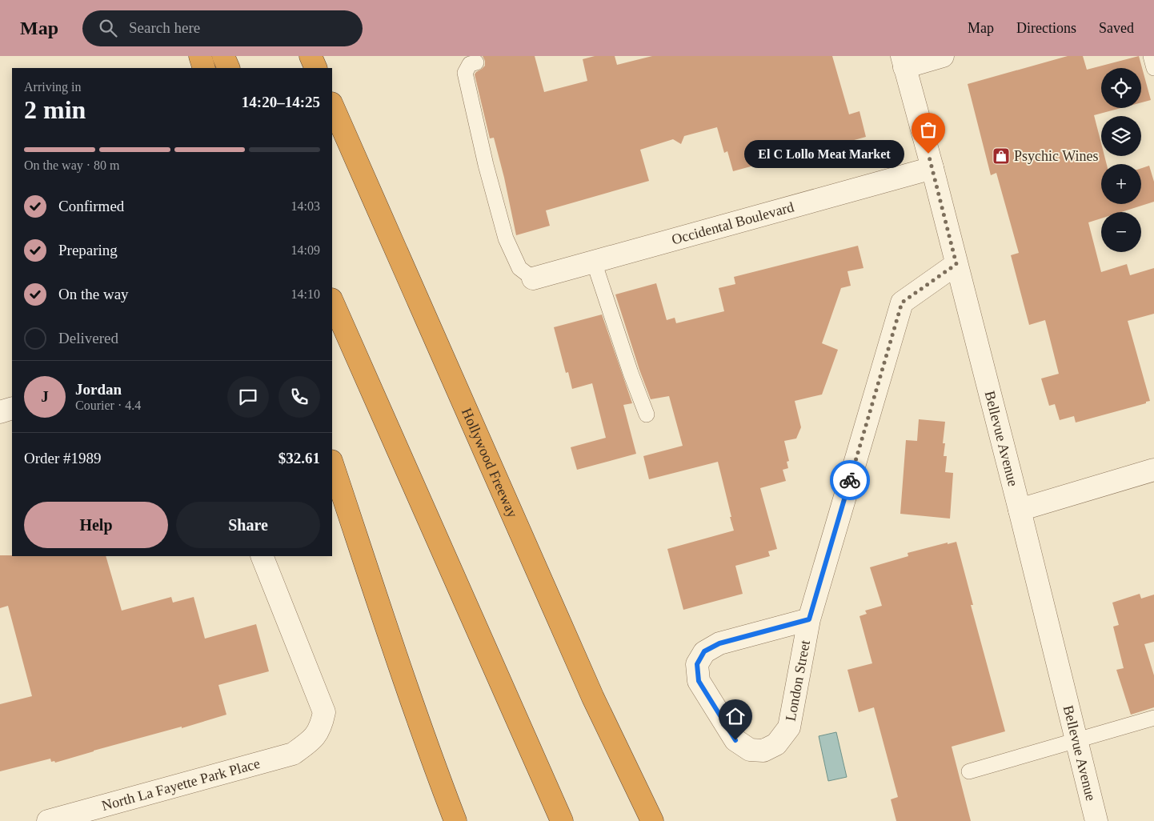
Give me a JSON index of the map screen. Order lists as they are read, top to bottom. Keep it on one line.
{"streets":{"highway":["Hollywood Freeway"],"street":["Occidental Boulevard","Bellevue Avenue","London Street","North La Fayette Park Place"]},"crossings":[["Occidental Boulevard","Bellevue Avenue"],["Bellevue Avenue","London Street"]],"places":{"other":["El C Lollo Meat Market"],"shop":["Psychic Wines"]},"page":{"header":"Map","search":"Search here","nav":["Map","Directions","Saved"],"map_buttons":["+","−"],"heading":["2 min","Arriving in","14:20–14:25"],"panel":["Jordan","Courier · 4.4","Order #1989","$32.61"],"bar":"On the way · 80 m","bubble":"El C Lollo Meat Market","list":[["Confirmed","14:03"],["Preparing","14:09"],["On the way","14:10"],"Delivered"],"round":"J","buttons":["Help","Share"]}}
